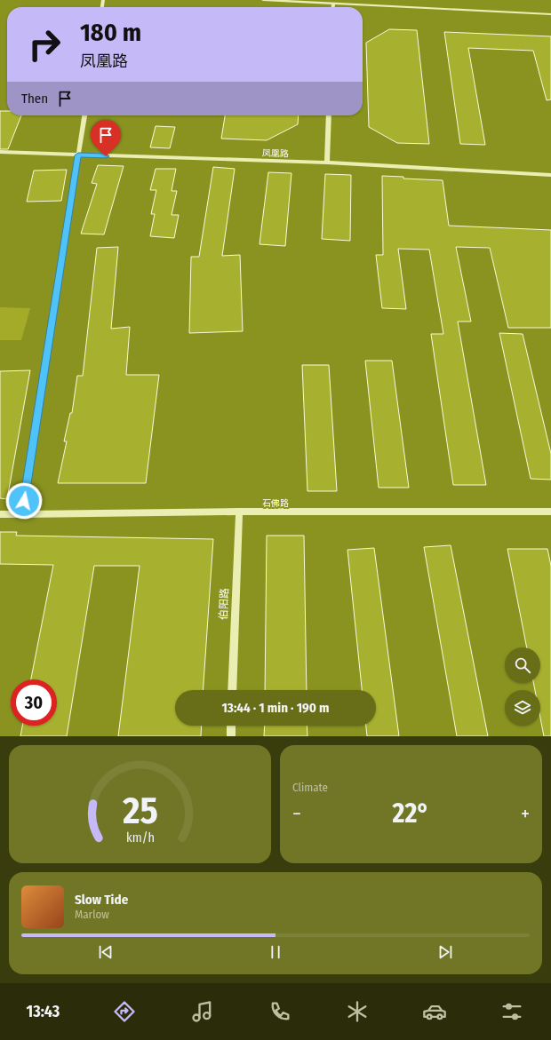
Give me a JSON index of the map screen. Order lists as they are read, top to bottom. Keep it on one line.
{"streets":{"street":["凤凰路","石佛路","伯阳路"]},"crossings":[["石佛路","伯阳路"]],"page":{"turn":["180 m","凤凰路"],"then":"Then","limit":"30","trip":"13:44 · 1 min · 190 m","tile":"Climate","heat":["−","22°","+"],"song":["Slow Tide","Marlow"],"tabs":"13:43","gauge":["25","km/h"]}}
